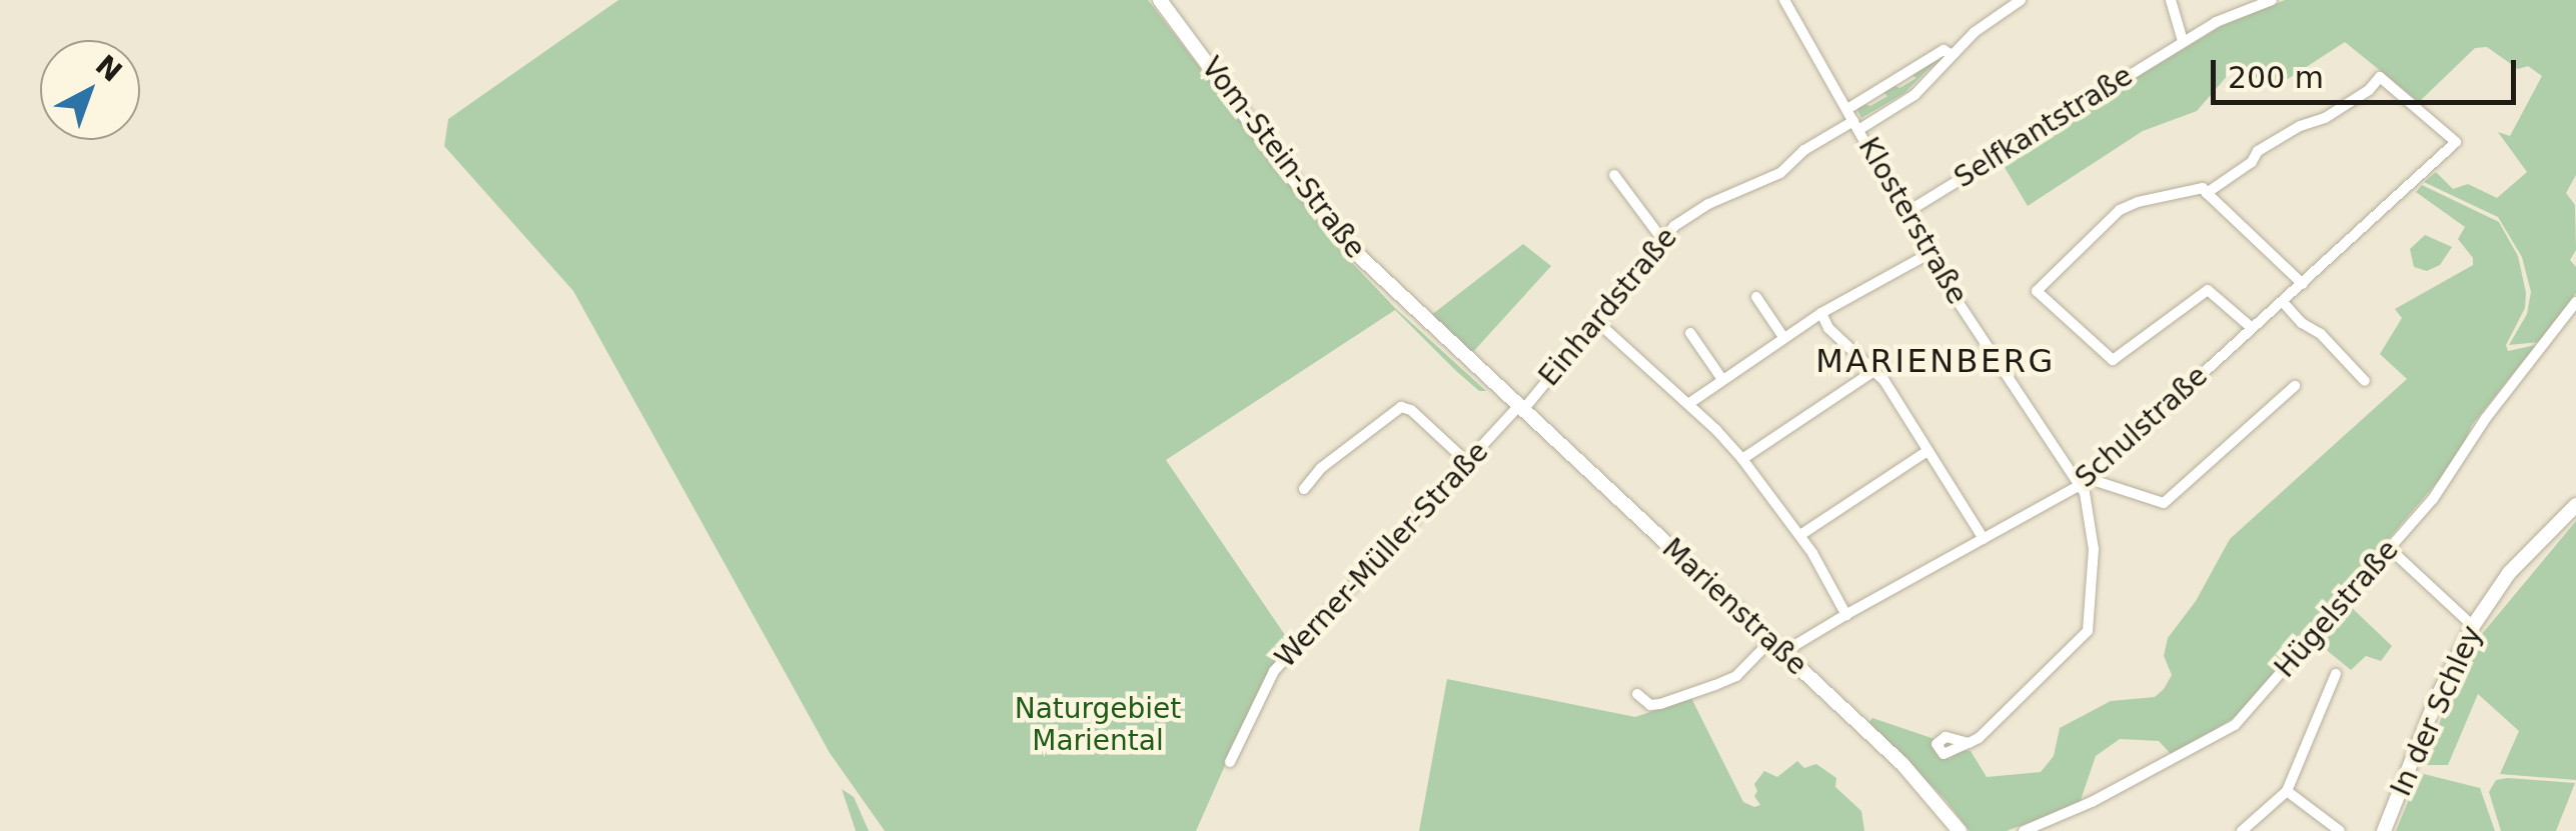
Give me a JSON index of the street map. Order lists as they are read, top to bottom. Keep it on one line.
{"streets":{"main road":["Vom-Stein-Straße","Marienstraße","In der Schley"],"street":["Selfkantstraße","Klosterstraße","Einhardstraße","Schulstraße","Werner-Müller-Straße","Hügelstraße"]},"crossings":[["Selfkantstraße","Klosterstraße"],["Vom-Stein-Straße","Marienstraße"],["Klosterstraße","Einhardstraße"],["Klosterstraße","Schulstraße"],["Einhardstraße","Werner-Müller-Straße"],["Einhardstraße","Marienstraße"],["Schulstraße","Marienstraße"],["Werner-Müller-Straße","Marienstraße"]],"districts":["MARIENBERG"],"parks":["Naturgebiet Mariental"],"scale_bar":"200 m","north":"top right"}
